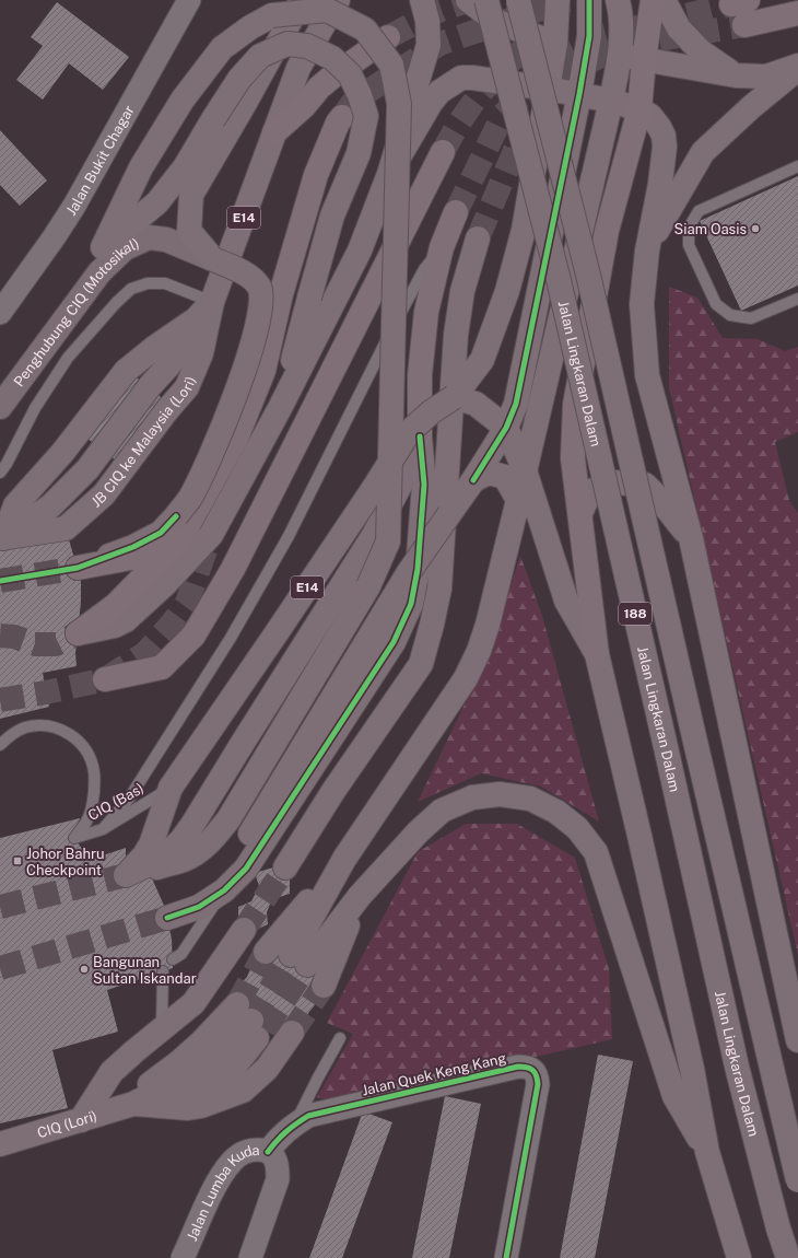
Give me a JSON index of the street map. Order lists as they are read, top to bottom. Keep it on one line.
{"streets":{"highway":["E14","Jalan Lingkaran Dalam","JB CIQ ke Malaysia (Lori)","188","CIQ (Lori)"],"main road":["Penghubung CIQ (Motosikal)"],"street":["Jalan Bukit Chagar","Jalan Quek Keng Kang","Jalan Lumba Kuda"],"lane":["CIQ (Bas)"]},"crossings":[["E14","JB CIQ ke Malaysia (Lori)"],["E14","CIQ (Bas)"],["Jalan Quek Keng Kang","Jalan Lumba Kuda"]],"places":{"other":["Siam Oasis","Bangunan Sultan Iskandar"],"transit":["Johor Bahru Checkpoint"]}}
